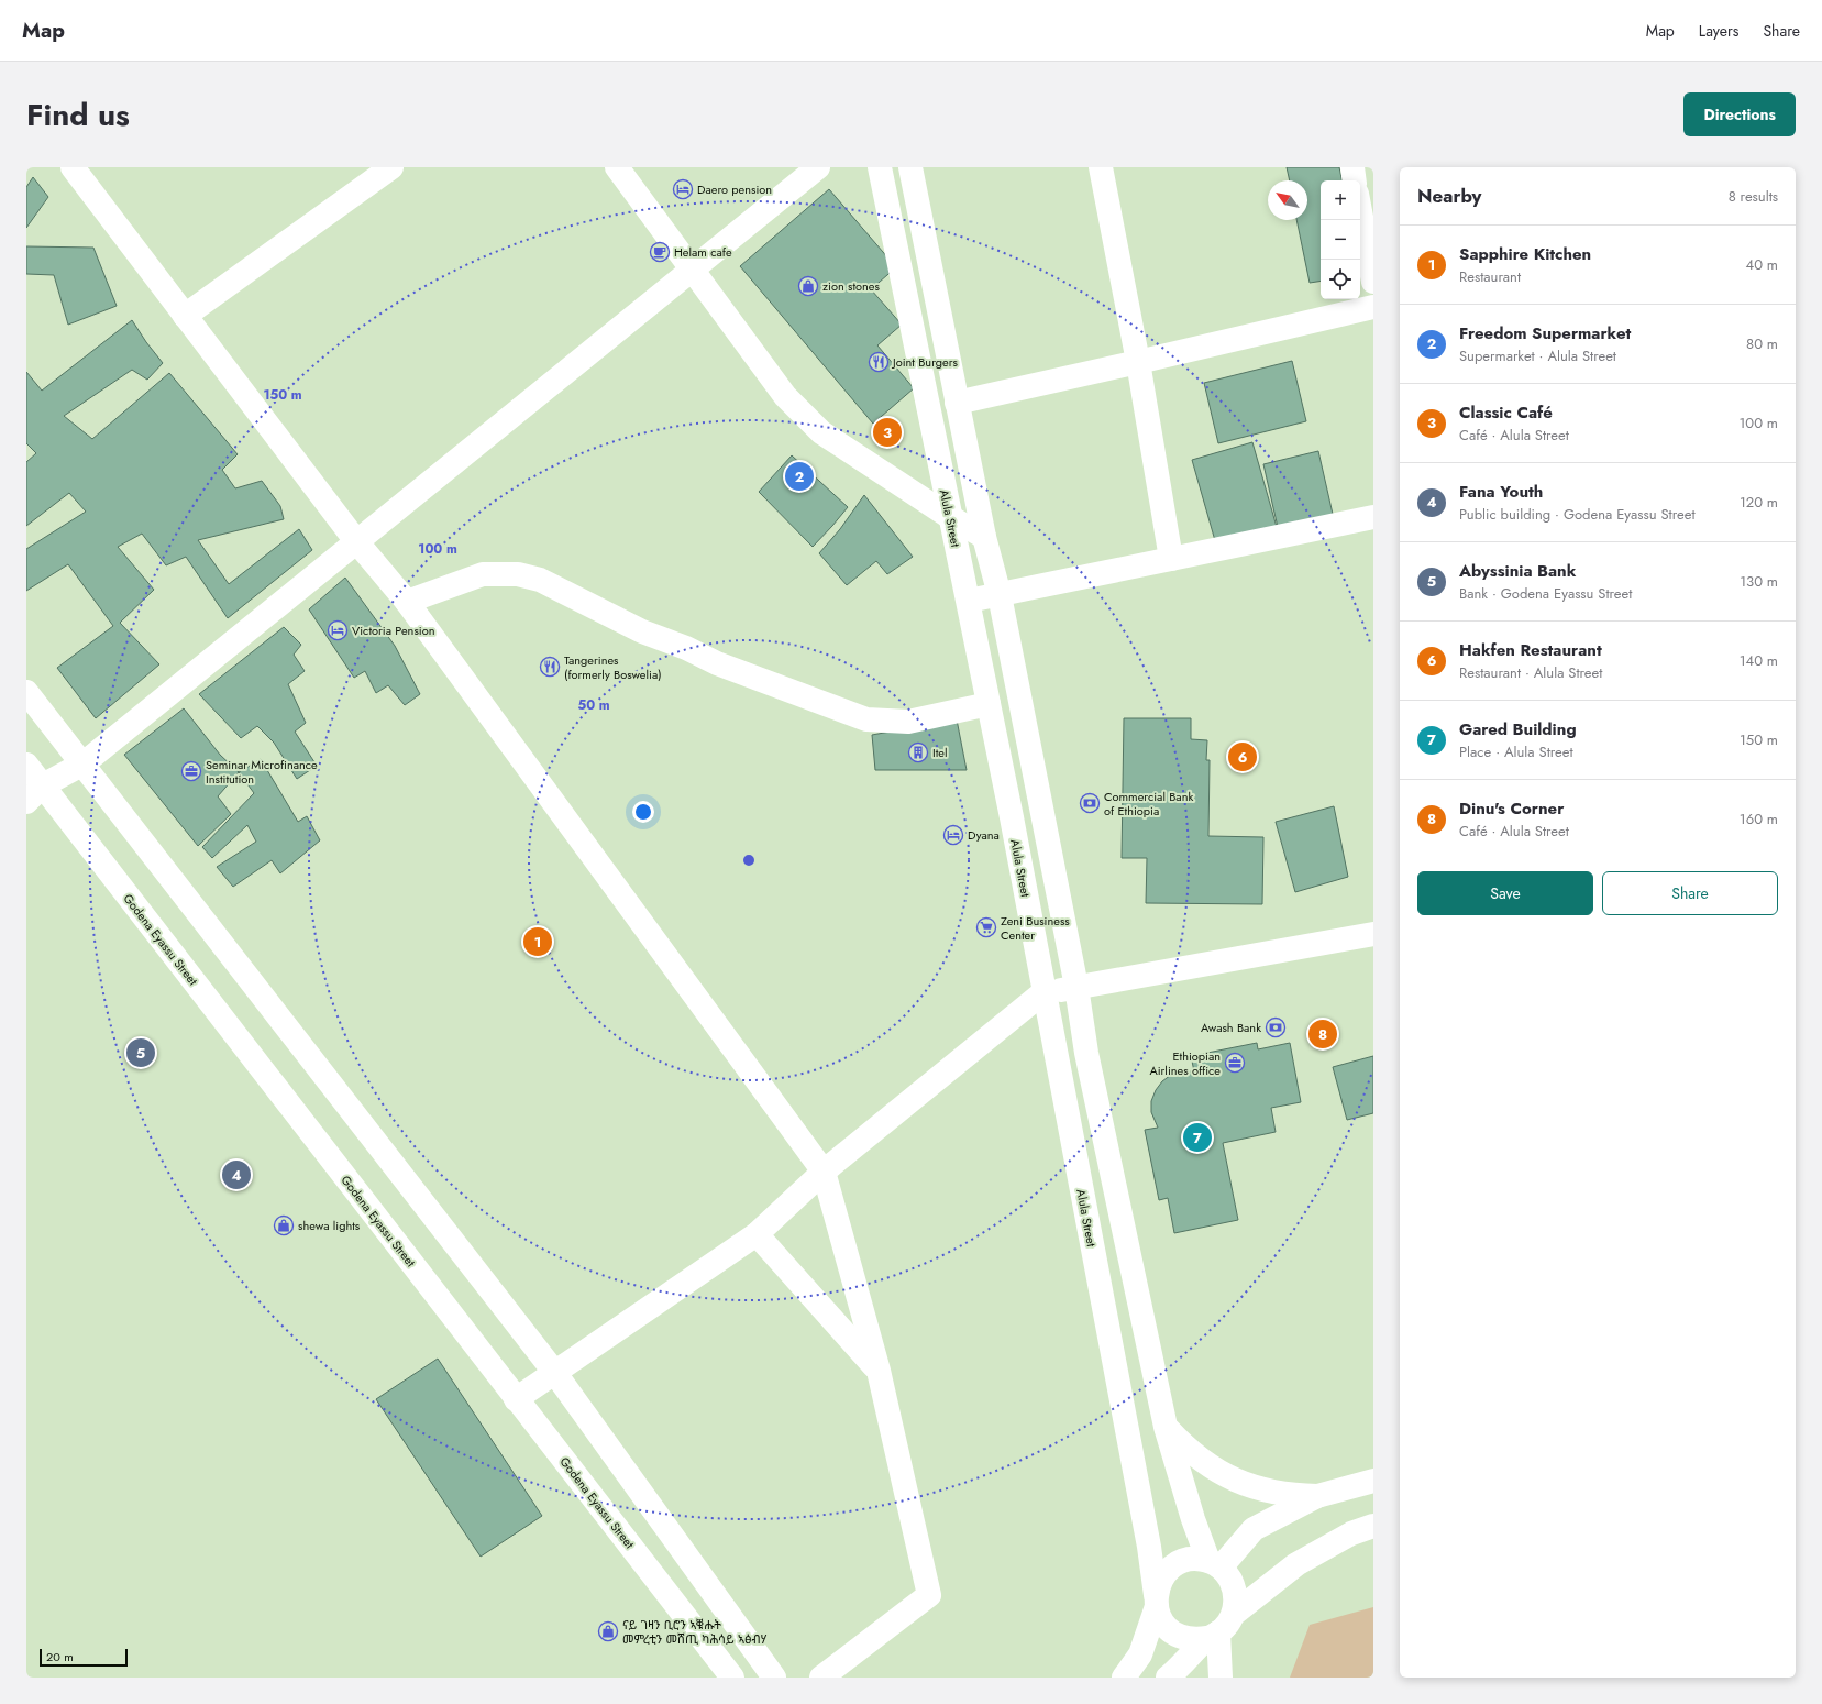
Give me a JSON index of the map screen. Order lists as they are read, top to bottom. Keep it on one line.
{"streets":{"street":["Alula Street","Godena Eyassu Street"]},"places":{"hotel":["Daero pension","Victoria Pension","Dyana"],"cafe":["Helam cafe"],"shop":["zion stones","shewa lights","ናይ ገዛን ቢሮን ኣቑሑት መምረቲን መሸጢ ካሕሳይ ኣፅብሃ"],"restaurant":["Joint Burgers","Tangerines (formerly Boswelia)"],"building":["Itel"],"office":["Seminar Microfinance Institution","Ethiopian Airlines office"],"bank":["Commercial Bank of Ethiopia","Awash Bank"],"supermarket":["Zeni Business Center"]},"scale_bar":"20 m","north":"top left","page":{"header":"Map","nav":["Map","Layers","Share"],"title":"Find us","buttons":["Directions",["Save","Share"]],"heading":["Nearby","8 results"],"map_buttons":["+","−"],"list":[{"mark":"1","name":"Sapphire Kitchen","note":"Restaurant","value":"40 m"},{"mark":"2","name":"Freedom Supermarket","note":"Supermarket · Alula Street","value":"80 m"},{"mark":"3","name":"Classic Café","note":"Café · Alula Street","value":"100 m"},{"mark":"4","name":"Fana Youth","note":"Public building · Godena Eyassu Street","value":"120 m"},{"mark":"5","name":"Abyssinia Bank","note":"Bank · Godena Eyassu Street","value":"130 m"},{"mark":"6","name":"Hakfen Restaurant","note":"Restaurant · Alula Street","value":"140 m"},{"mark":"7","name":"Gared Building","note":"Place · Alula Street","value":"150 m"},{"mark":"8","name":"Dinu's Corner","note":"Café · Alula Street","value":"160 m"}],"pins":["3","2","6","1","8","5","7","4"],"scale":"20 m"},"rings":["150 m","100 m","50 m"]}
